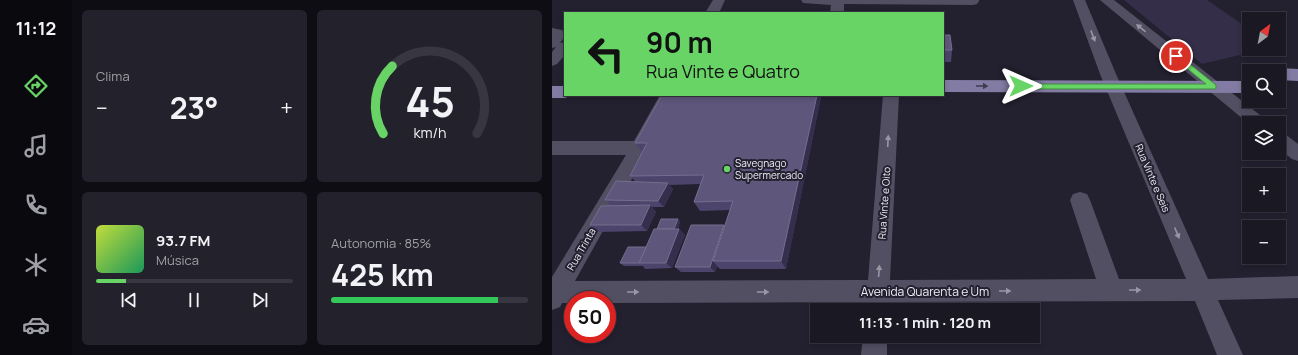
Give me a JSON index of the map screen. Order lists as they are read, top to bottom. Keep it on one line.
{"streets":{"street":["Rua Vinte e Seis","Rua Vinte e Oito","Rua Trinta","Avenida Quarenta e Um"]},"crossings":[["Rua Vinte e Seis","Avenida Quarenta e Um"],["Rua Vinte e Oito","Avenida Quarenta e Um"],["Rua Trinta","Avenida Quarenta e Um"]],"one_way":["Rua Vinte e Oito","Avenida Quarenta e Um"],"places":["Savegnago Supermercado"],"north":"top right","page":{"tabs":"11:12","tile":["Clima",["Autonomia · 85%","425 km"]],"map_buttons":["+","−"],"turn":["90 m","Rua Vinte e Quatro"],"heat":["−","23°","+"],"song":["93.7 FM","Música"],"limit":"50","trip":"11:13 · 1 min · 120 m","gauge":["45","km/h"]}}
